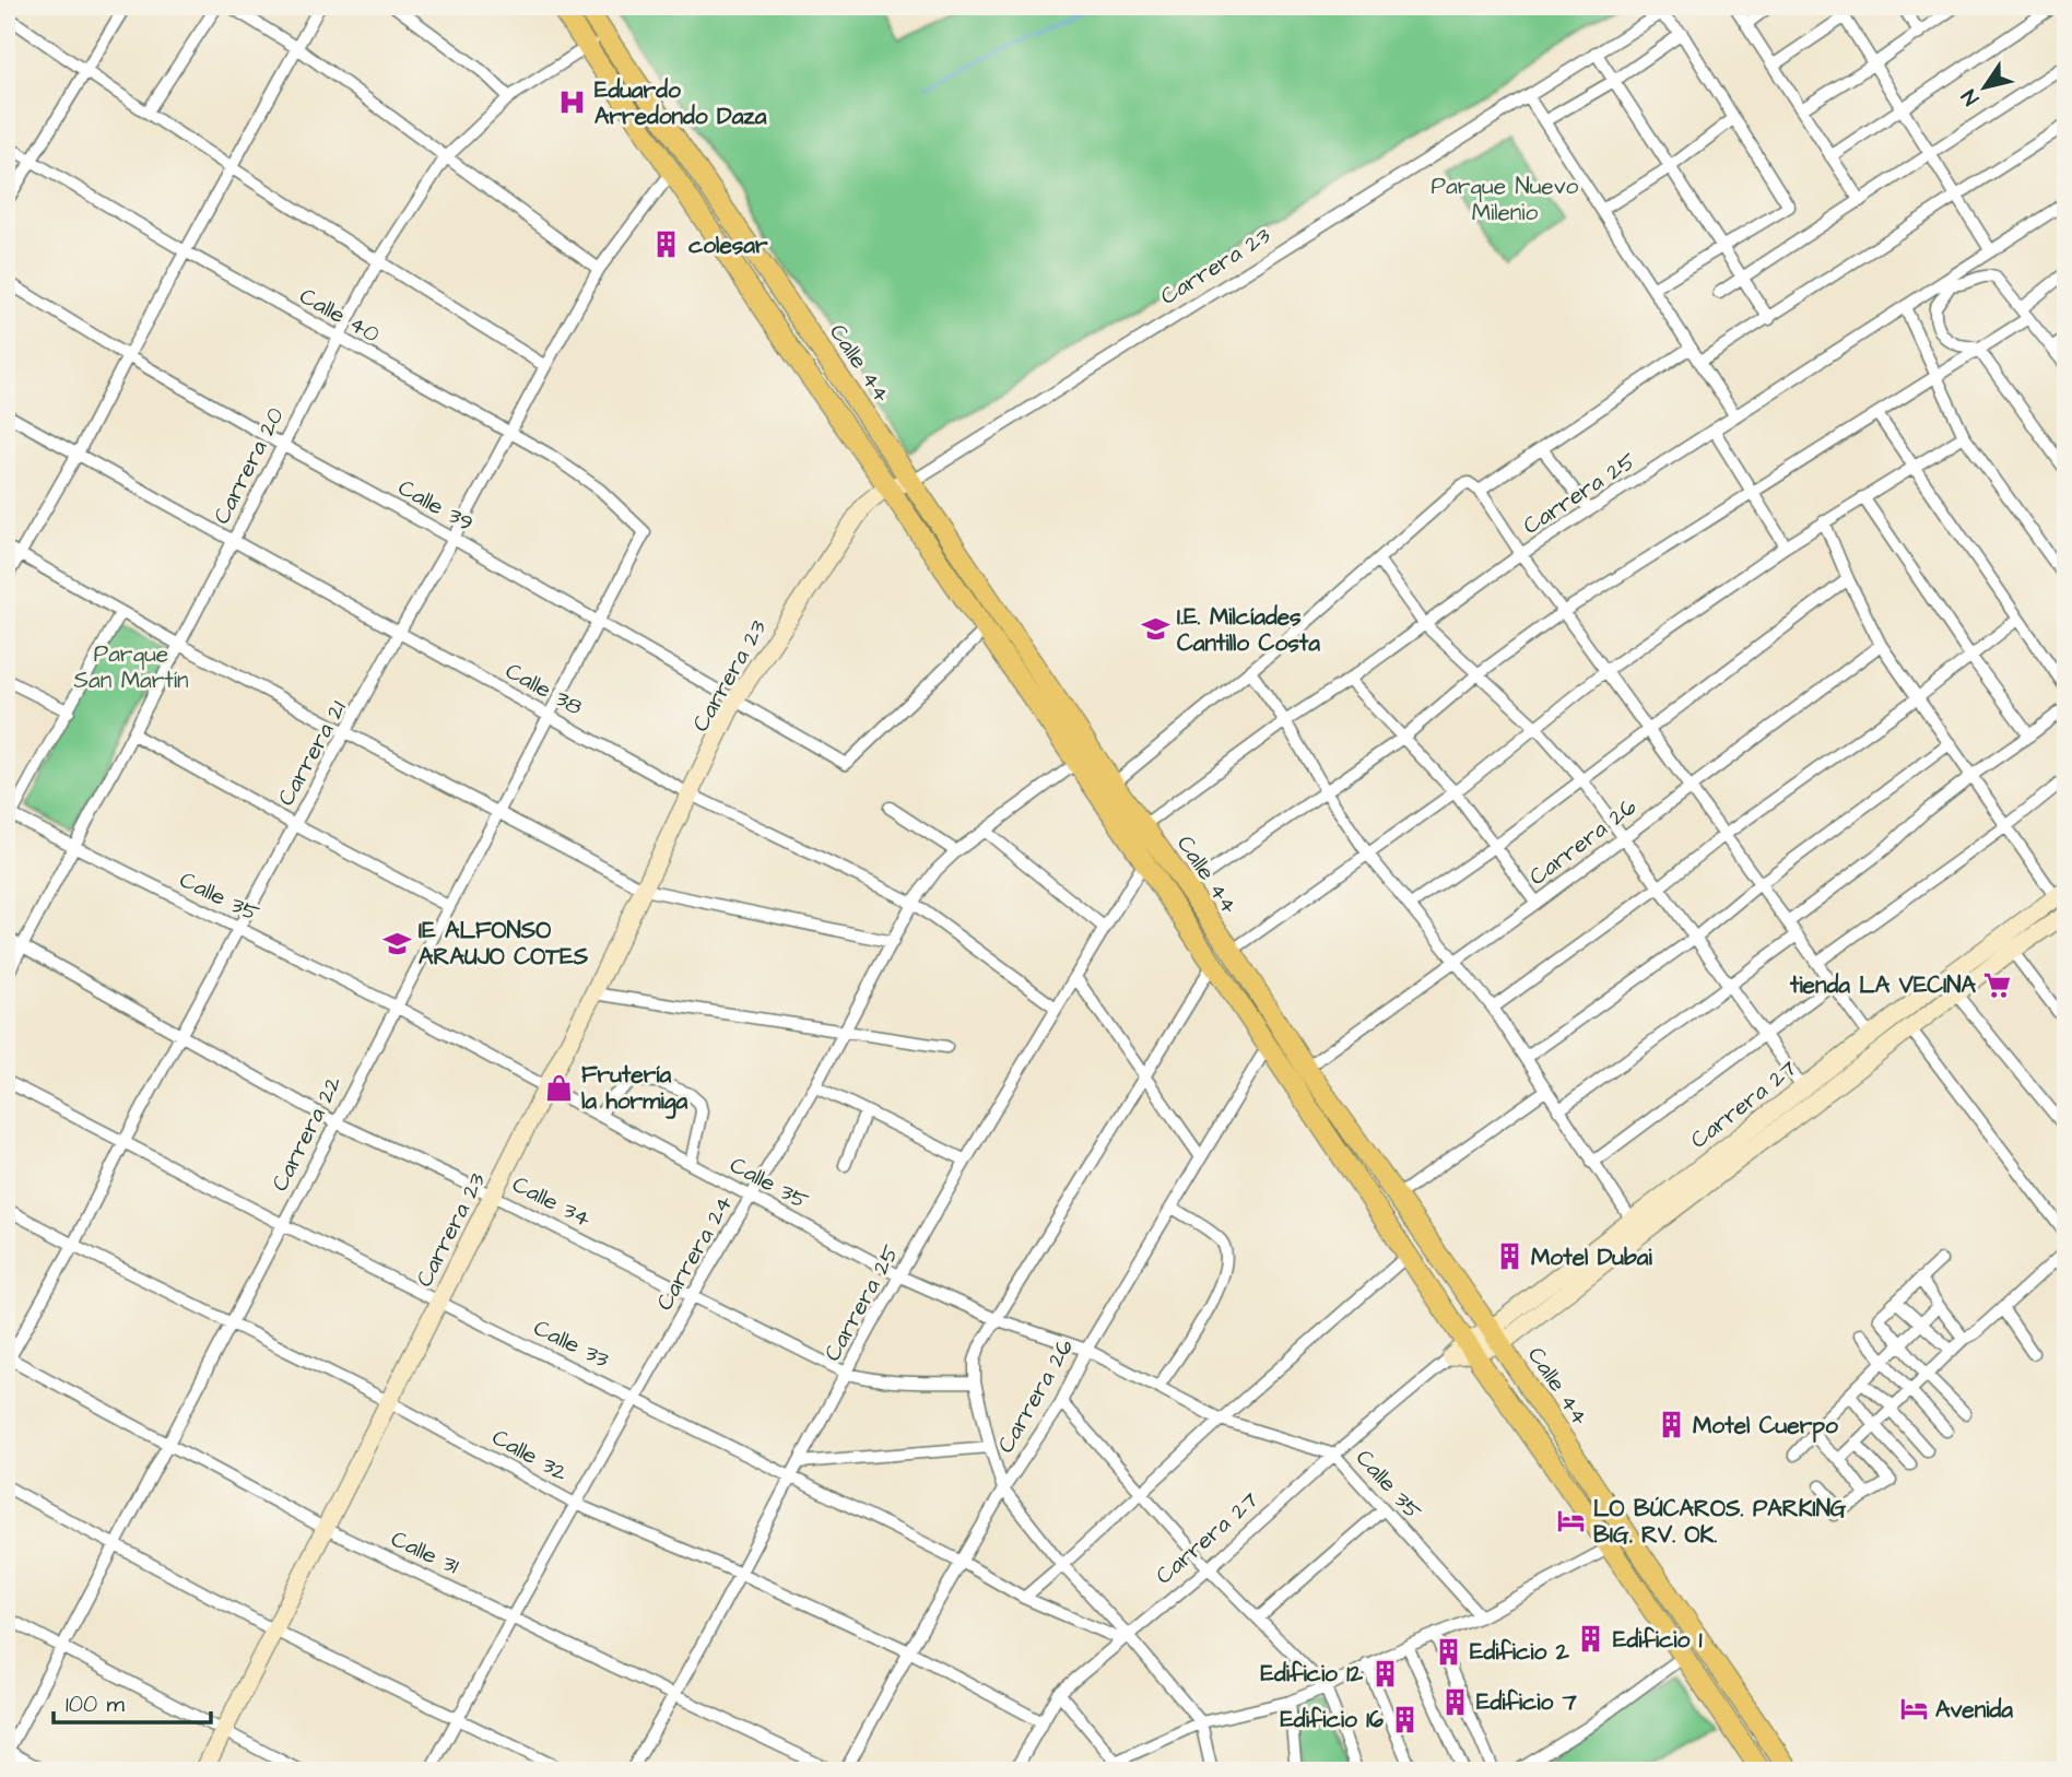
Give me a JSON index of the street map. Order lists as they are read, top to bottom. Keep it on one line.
{"streets":{"main road":["Calle 44"],"street":["Carrera 23","Calle 40","Carrera 20","Carrera 25","Calle 39","Calle 38","Carrera 21","Carrera 26","Calle 35","Carrera 27","Carrera 22","Calle 34","Carrera 24","Calle 33","Calle 32","Calle 31"]},"crossings":[["Carrera 23","Calle 44"],["Carrera 23","Calle 39"],["Carrera 23","Calle 38"],["Carrera 23","Calle 35"],["Carrera 23","Calle 34"],["Carrera 23","Calle 33"],["Carrera 23","Calle 32"],["Carrera 23","Calle 31"],["Calle 40","Carrera 20"],["Calle 40","Carrera 21"],["Calle 40","Carrera 22"],["Calle 44","Carrera 20"],["Calle 44","Carrera 25"],["Calle 44","Calle 39"],["Calle 44","Carrera 21"],["Calle 44","Carrera 26"],["Calle 44","Carrera 27"],["Calle 44","Carrera 24"],["Carrera 20","Calle 39"],["Carrera 20","Calle 38"],["Carrera 20","Calle 35"],["Carrera 20","Calle 34"],["Carrera 25","Calle 38"],["Carrera 25","Calle 35"],["Carrera 25","Calle 34"],["Carrera 25","Calle 33"],["Carrera 25","Calle 32"],["Carrera 25","Calle 31"],["Calle 39","Carrera 21"],["Calle 39","Carrera 22"],["Calle 38","Carrera 21"],["Calle 38","Carrera 22"],["Calle 38","Carrera 24"],["Carrera 21","Calle 35"],["Carrera 21","Calle 34"],["Carrera 21","Calle 33"],["Carrera 21","Calle 32"],["Carrera 21","Calle 31"],["Carrera 26","Calle 35"],["Carrera 26","Calle 33"],["Carrera 26","Calle 32"],["Calle 35","Carrera 27"],["Calle 35","Carrera 22"],["Calle 35","Carrera 24"],["Carrera 27","Calle 33"],["Carrera 27","Calle 32"],["Carrera 22","Calle 34"],["Carrera 22","Calle 33"],["Carrera 22","Calle 32"],["Carrera 22","Calle 31"],["Calle 34","Carrera 24"],["Carrera 24","Calle 33"],["Carrera 24","Calle 32"],["Carrera 24","Calle 31"]],"parks":["Parque Nuevo Milenio","Parque San Martín"],"places":{"hospital":["Eduardo Arredondo Daza"],"building":["colesar","Motel Dubai","Motel Cuerpo","Edificio 1","Edificio 2","Edificio 12","Edificio 7","Edificio 16"],"school or university":["I.E. Milcíades Cantillo Costa","IE ALFONSO ARAUJO COTES"],"supermarket":["tienda LA VECINA"],"shop":["Frutería la hormiga"],"hotel":["LO BÚCAROS. PARKING BIG. RV. OK.","Avenida"]},"scale_bar":"100 m","north":"bottom left"}
